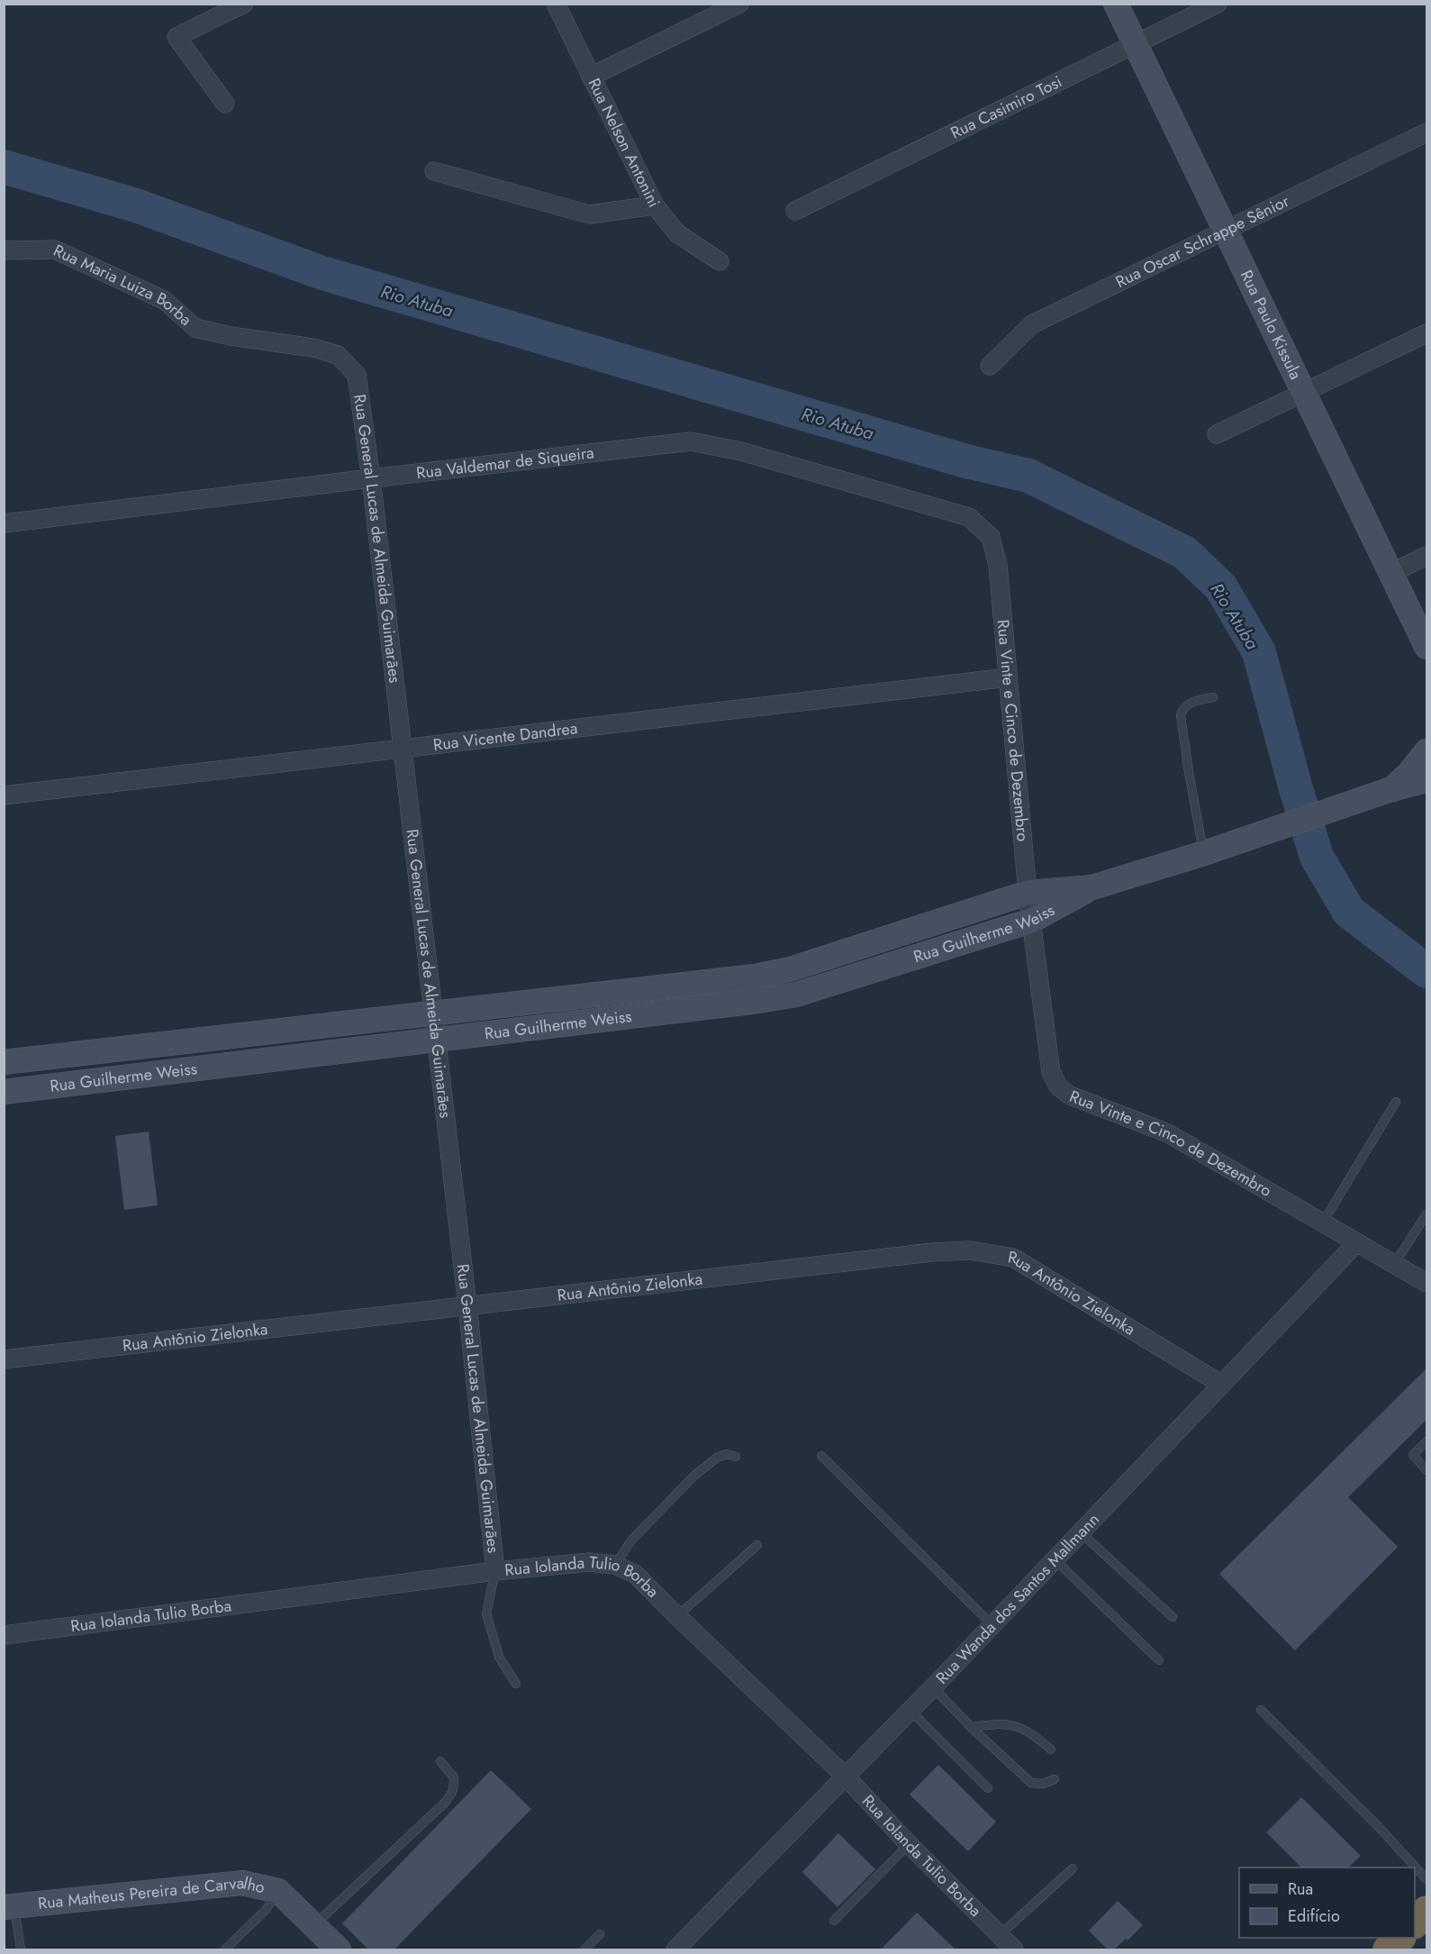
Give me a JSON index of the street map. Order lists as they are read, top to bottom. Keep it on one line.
{"streets":{"street":["Rua Casimiro Tosi","Rua Nelson Antonini","Rua Oscar Schrappe Sênior","Rua Maria Luiza Borba","Rua Paulo Kissula","Rua Valdemar de Siqueira","Rua General Lucas de Almeida Guimarães","Rua Vinte e Cinco de Dezembro","Rua Vicente Dandrea","Rua Guilherme Weiss","Rua Antônio Zielonka","Rua Iolanda Tulio Borba","Rua Wanda dos Santos Mallmann","Rua Matheus Pereira de Carvalho"]},"crossings":[["Rua Casimiro Tosi","Rua Paulo Kissula"],["Rua Oscar Schrappe Sênior","Rua Paulo Kissula"],["Rua Maria Luiza Borba","Rua General Lucas de Almeida Guimarães"],["Rua Valdemar de Siqueira","Rua General Lucas de Almeida Guimarães"],["Rua Valdemar de Siqueira","Rua Vinte e Cinco de Dezembro"],["Rua General Lucas de Almeida Guimarães","Rua Vicente Dandrea"],["Rua General Lucas de Almeida Guimarães","Rua Guilherme Weiss"],["Rua General Lucas de Almeida Guimarães","Rua Antônio Zielonka"],["Rua General Lucas de Almeida Guimarães","Rua Iolanda Tulio Borba"],["Rua Vinte e Cinco de Dezembro","Rua Vicente Dandrea"],["Rua Vinte e Cinco de Dezembro","Rua Guilherme Weiss"],["Rua Vinte e Cinco de Dezembro","Rua Wanda dos Santos Mallmann"],["Rua Antônio Zielonka","Rua Wanda dos Santos Mallmann"],["Rua Iolanda Tulio Borba","Rua Wanda dos Santos Mallmann"]],"water":["Rio Atuba"],"legend":["Rua","Edifício"]}
